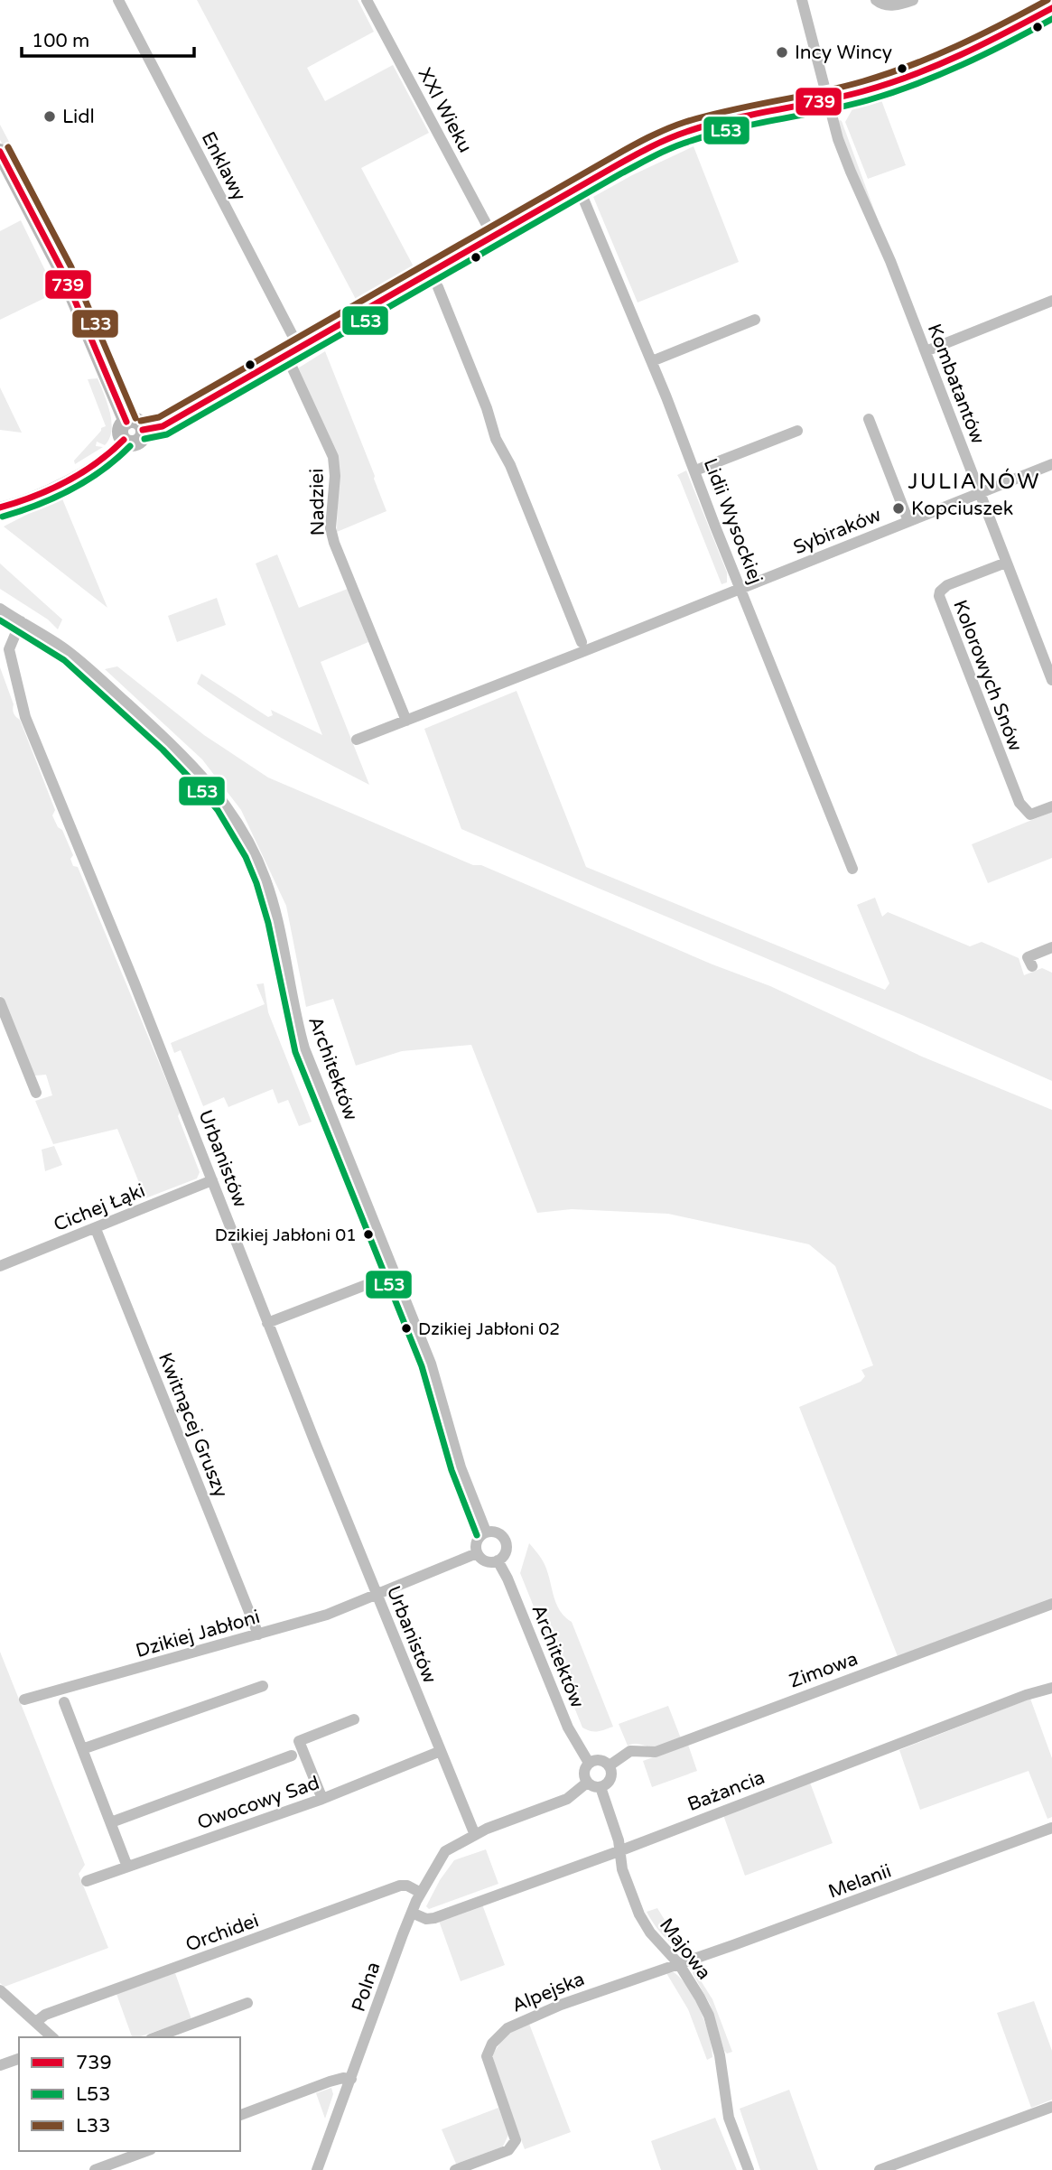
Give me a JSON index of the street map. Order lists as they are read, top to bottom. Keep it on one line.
{"streets":{"street":["XXI Wieku","Enklawy","Kombatantów","Nadziei","Lidii Wysockiej","Sybiraków","Kolorowych Snów","Architektów","Urbanistów","Cichej Łąki","Kwitnącej Gruszy","Dzikiej Jabłoni","Zimowa","Bażancia","Owocowy Sad","Melanii","Orchidei","Majowa","Polna","Alpejska"]},"crossings":[["Kombatantów","Sybiraków"],["Kombatantów","Kolorowych Snów"],["Lidii Wysockiej","Sybiraków"],["Architektów","Urbanistów"],["Architektów","Dzikiej Jabłoni"],["Architektów","Zimowa"],["Architektów","Majowa"],["Urbanistów","Cichej Łąki"],["Urbanistów","Dzikiej Jabłoni"],["Urbanistów","Owocowy Sad"],["Urbanistów","Polna"],["Cichej Łąki","Kwitnącej Gruszy"],["Kwitnącej Gruszy","Dzikiej Jabłoni"],["Zimowa","Majowa"],["Bażancia","Majowa"],["Bażancia","Polna"],["Melanii","Majowa"],["Melanii","Alpejska"],["Orchidei","Polna"],["Majowa","Alpejska"]],"districts":["JULIANÓW"],"places":["Incy Wincy","Lidl","Kopciuszek","Dzikiej Jabłoni 01","Dzikiej Jabłoni 02"],"lines":["transit line L33","transit line 739","transit line L53"],"legend":["739","L53","L33"],"scale_bar":"100 m"}
